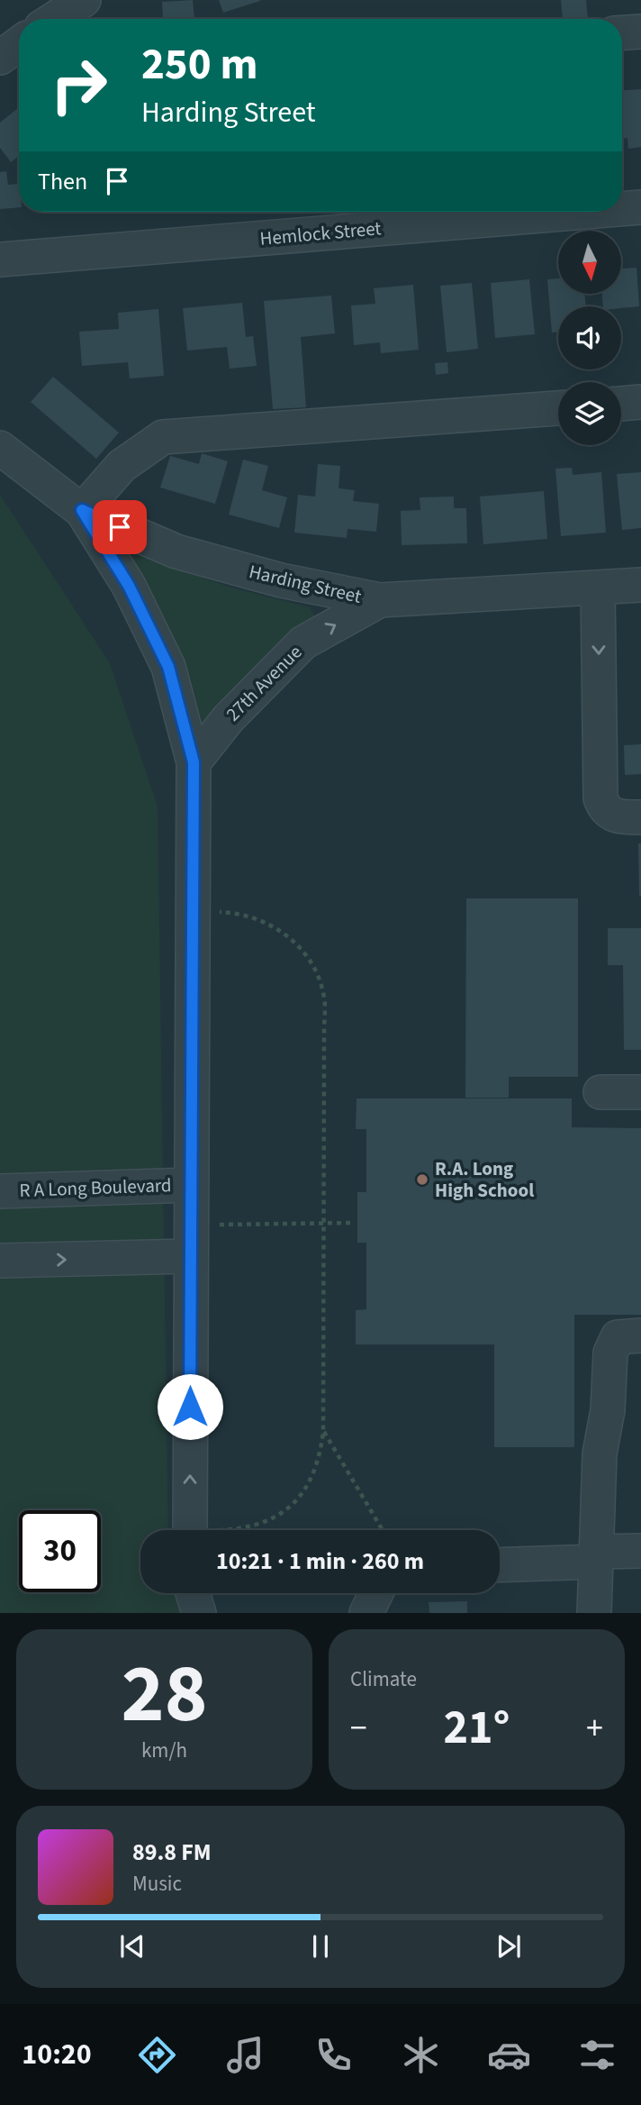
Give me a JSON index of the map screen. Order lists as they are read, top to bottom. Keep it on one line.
{"streets":{"street":["Hemlock Street","Harding Street","27th Avenue","R A Long Boulevard"]},"crossings":[["Harding Street","27th Avenue"]],"one_way":["27th Avenue"],"places":["R.A. Long High School"],"north":"bottom","page":{"turn":["250 m","Harding Street"],"then":"Then","limit":"30","trip":"10:21 · 1 min · 260 m","tile":[["28","km/h"],"Climate"],"heat":["−","21°","+"],"song":["89.8 FM","Music"],"tabs":"10:20"}}
